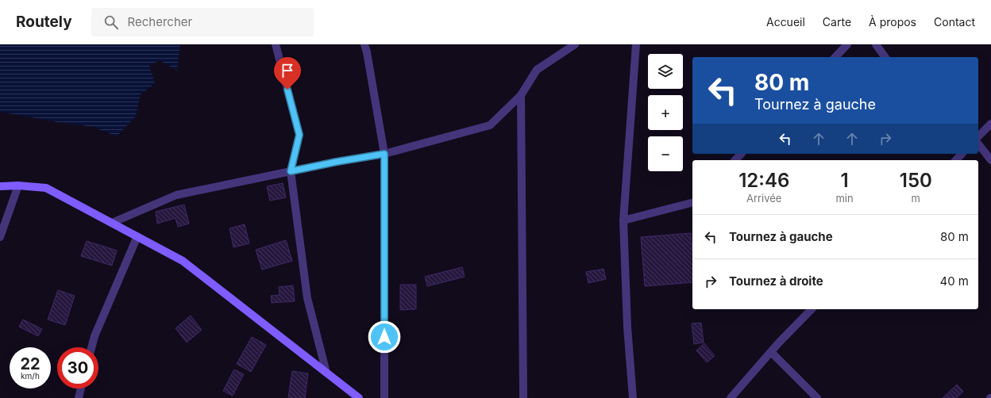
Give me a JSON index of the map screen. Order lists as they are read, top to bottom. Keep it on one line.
{"page":{"header":"Routely","search":"Rechercher","nav":["Accueil","Carte","À propos","Contact"],"map_buttons":["+","−"],"turn":["80 m","Tournez à gauche"],"eta":["12:46","Arrivée","1","min","150","m"],"list":[{"name":"Tournez à gauche","value":"80 m"},{"name":"Tournez à droite","value":"40 m"}],"speed":"22 km/h","limit":"30"}}
